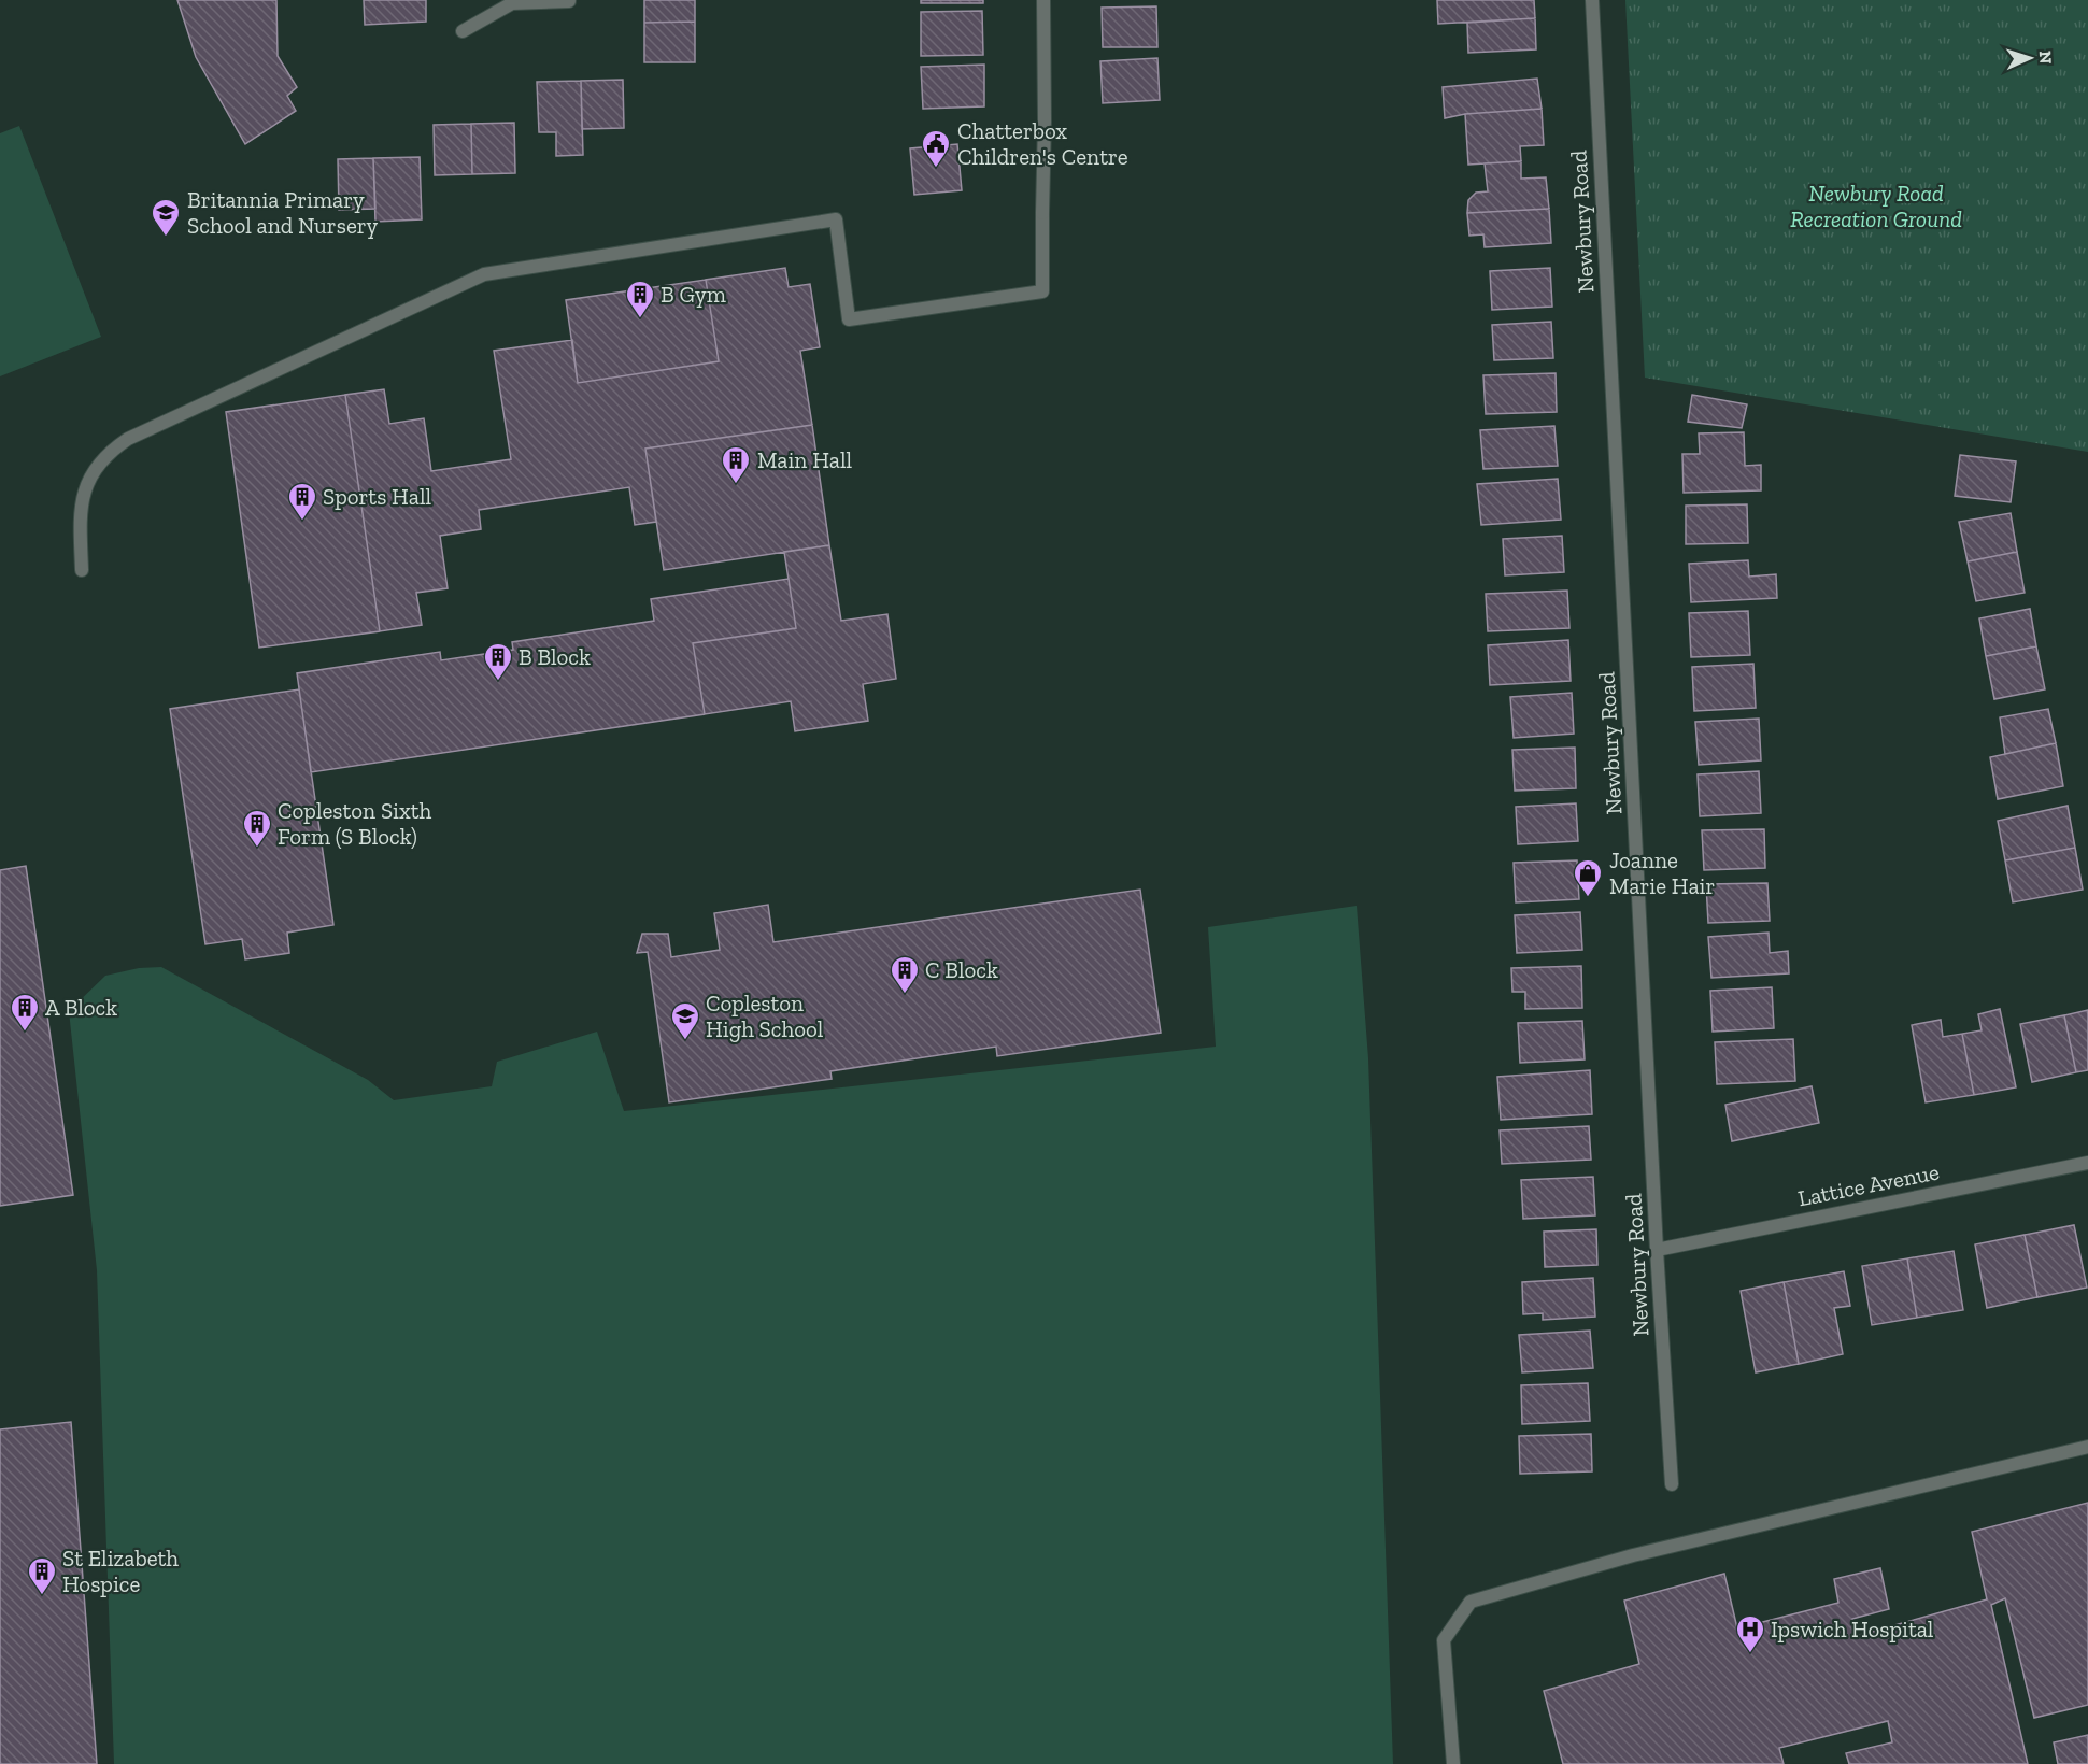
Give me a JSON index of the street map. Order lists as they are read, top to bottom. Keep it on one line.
{"streets":{"street":["Newbury Road","Lattice Avenue"]},"crossings":[["Newbury Road","Lattice Avenue"]],"parks":["Newbury Road Recreation Ground"],"places":{"public building":["Chatterbox Children's Centre"],"school or university":["Britannia Primary School and Nursery","Copleston High School"],"building":["B Gym","Main Hall","Sports Hall","B Block","Copleston Sixth Form (S Block)","C Block","A Block","St Elizabeth Hospice"],"shop":["Joanne Marie Hair"],"hospital":["Ipswich Hospital"]},"north":"right"}
